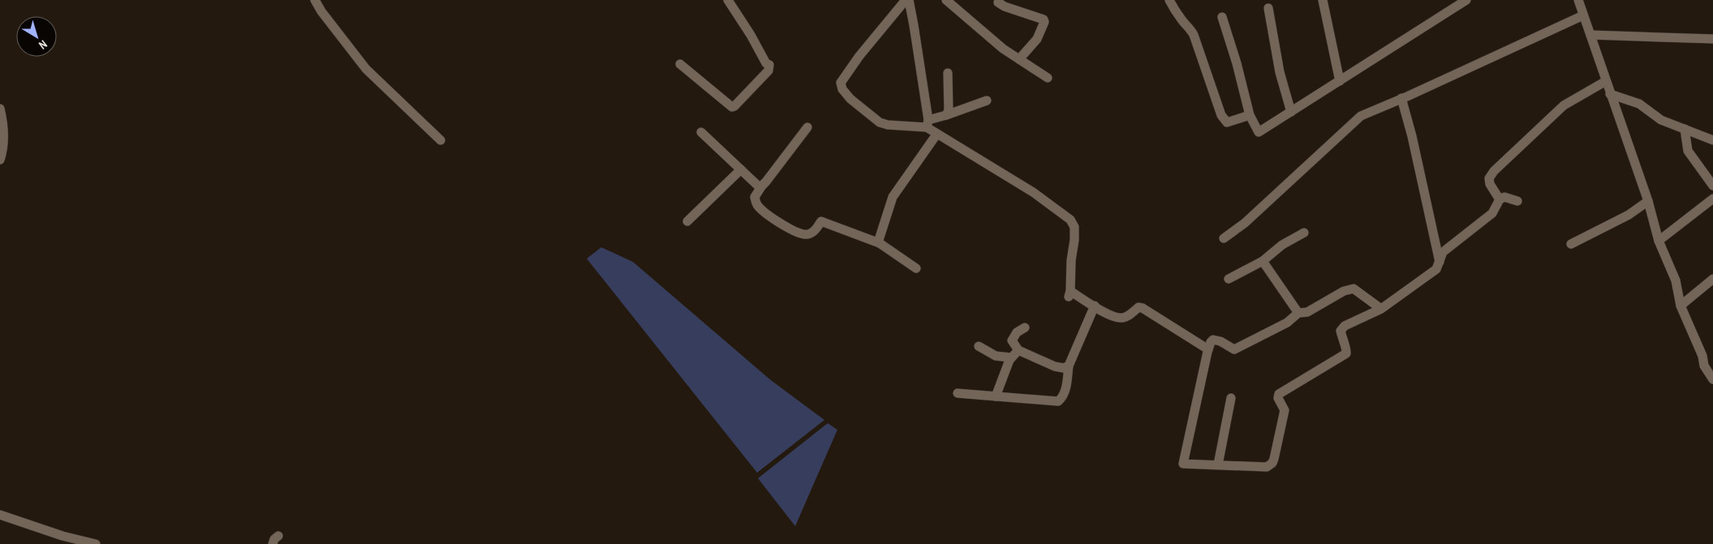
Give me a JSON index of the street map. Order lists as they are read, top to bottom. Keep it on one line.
{"north":"bottom right"}
